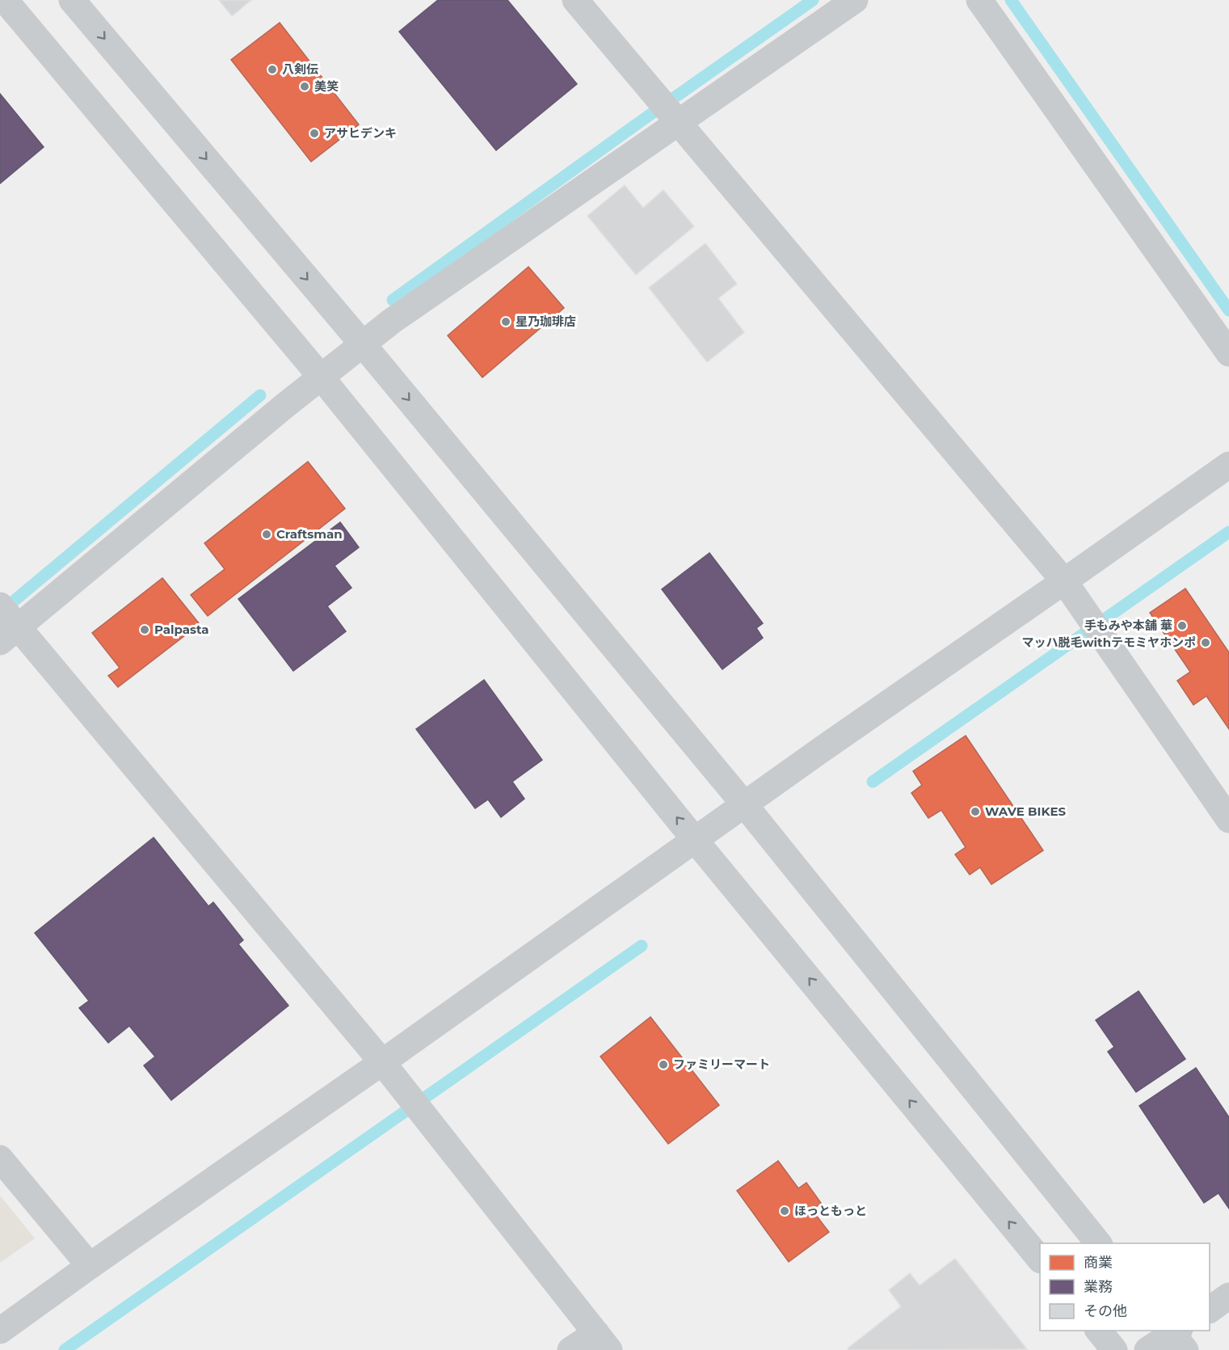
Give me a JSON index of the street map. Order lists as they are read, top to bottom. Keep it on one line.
{"places":["八剣伝","美笑","アサヒデンキ","星乃珈琲店","Craftsman","手もみや本舗 華","Palpasta","マッハ脱毛withテモミヤホンポ","WAVE BIKES","ファミリーマート","ほっともっと"],"legend":["商業","業務","その他"]}
